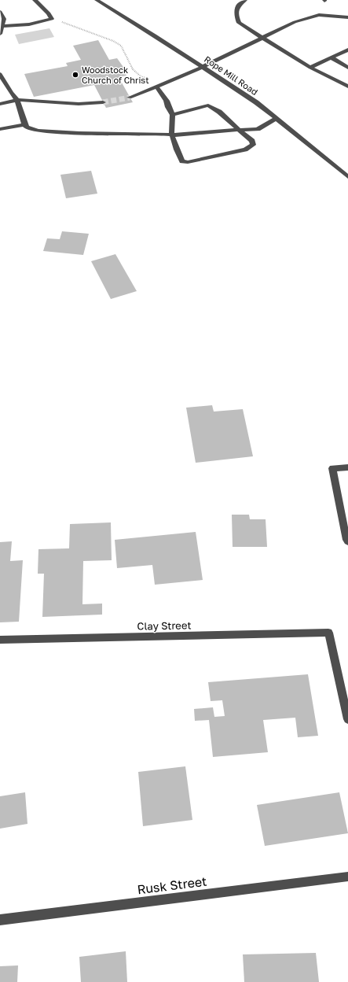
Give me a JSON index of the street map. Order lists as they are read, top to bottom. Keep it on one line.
{"streets":{"street":["Rope Mill Road","Clay Street","Rusk Street"]},"places":["Woodstock Church of Christ"]}
